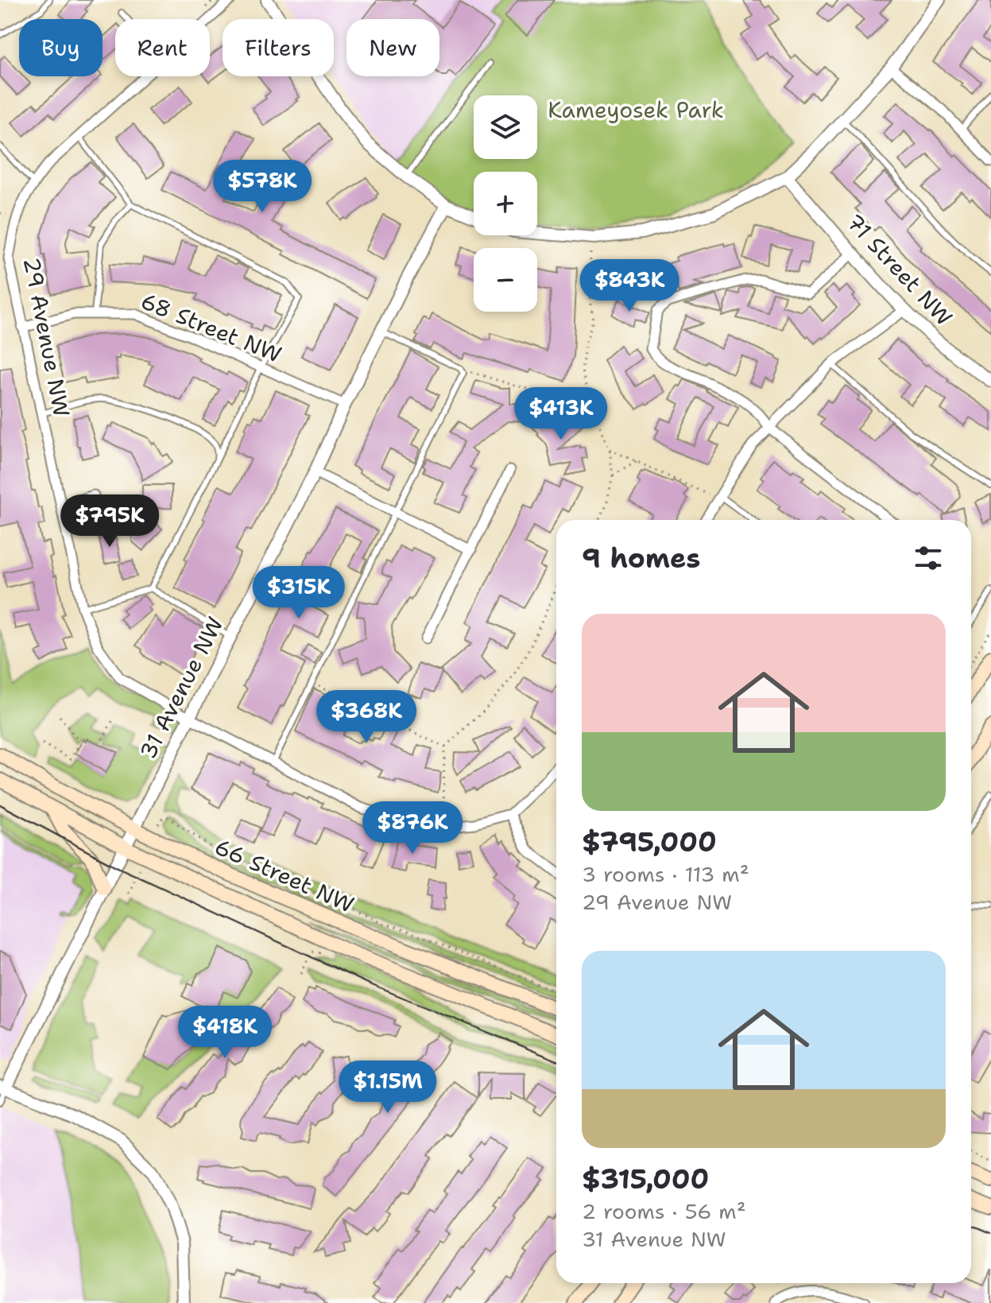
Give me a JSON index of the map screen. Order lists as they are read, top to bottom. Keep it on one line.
{"streets":{"main road":["66 Street NW"],"street":["71 Street NW","68 Street NW","29 Avenue NW","31 Avenue NW"]},"crossings":[["68 Street NW","29 Avenue NW"],["68 Street NW","31 Avenue NW"],["29 Avenue NW","31 Avenue NW"],["31 Avenue NW","66 Street NW"]],"parks":["Kameyosek Park"],"page":{"chip":["Buy","Rent","Filters","New"],"map_buttons":["+","−"],"price":["$578K","$843K","$413K","$795K","$315K","$368K","$876K","$418K","$1.15M"],"heading":"9 homes","list":[{"name":"$795,000","note":"3 rooms · 113 m² · 29 Avenue NW"},{"name":"$315,000","note":"2 rooms · 56 m² · 31 Avenue NW"}]}}
